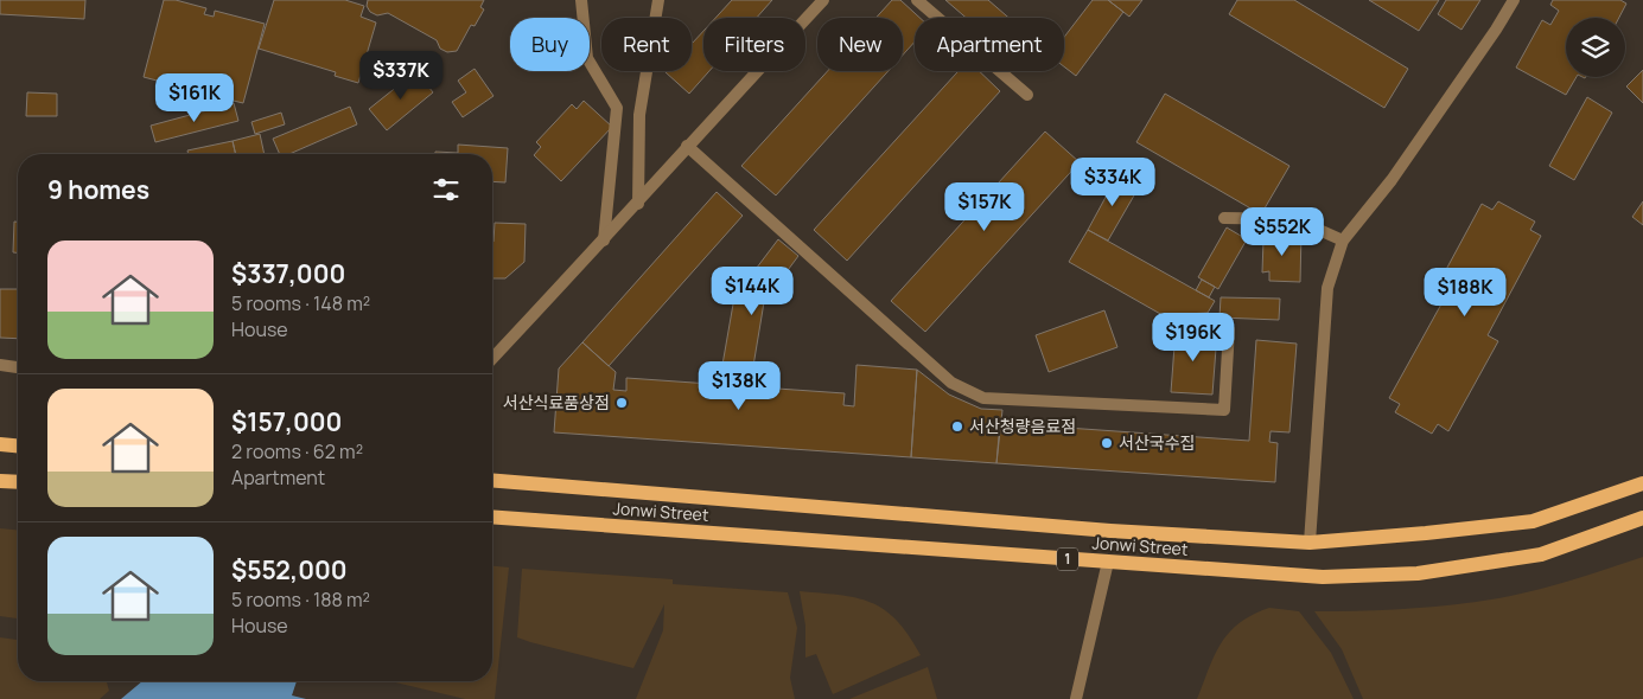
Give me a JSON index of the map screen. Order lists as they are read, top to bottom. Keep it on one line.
{"streets":{"main road":["Jonwi Street","1"]},"places":["서산식료품상점","서산청량음료점","서산국수집"],"page":{"chip":["Buy","Rent","Filters","New","Apartment"],"price":["$337K","$161K","$334K","$157K","$552K","$144K","$188K","$196K","$138K"],"heading":"9 homes","list":[{"name":"$337,000","note":"5 rooms · 148 m² · House"},{"name":"$157,000","note":"2 rooms · 62 m² · Apartment"},{"name":"$552,000","note":"5 rooms · 188 m² · House"}]}}
